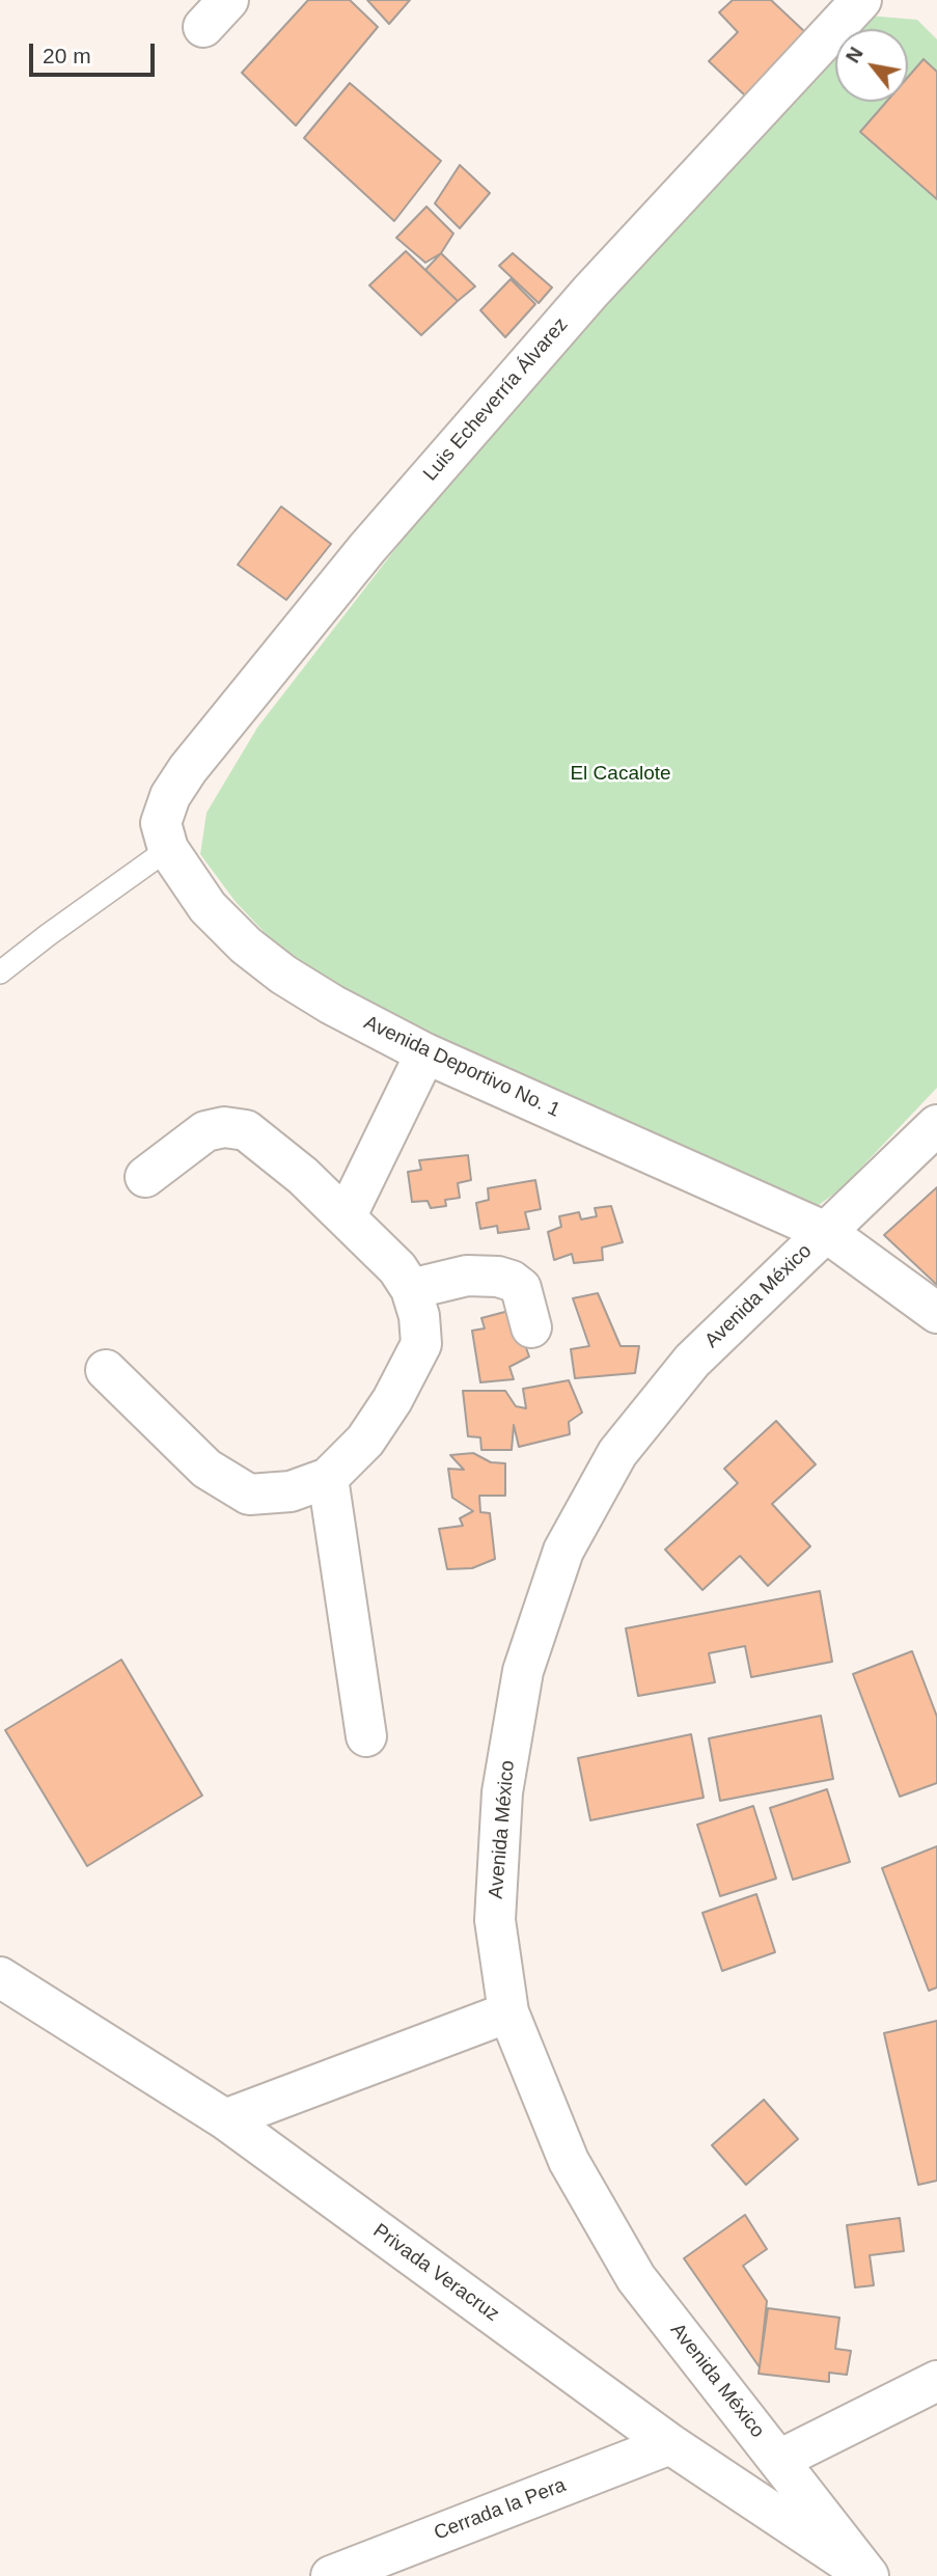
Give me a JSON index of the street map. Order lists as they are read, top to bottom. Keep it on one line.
{"streets":{"street":["Luis Echeverría Álvarez","Avenida Deportivo No. 1","Avenida México","Privada Veracruz","Cerrada la Pera"]},"crossings":[["Luis Echeverría Álvarez","Avenida Deportivo No. 1"],["Avenida Deportivo No. 1","Avenida México"],["Avenida México","Privada Veracruz"],["Privada Veracruz","Cerrada la Pera"]],"parks":["El Cacalote"],"scale_bar":"20 m","north":"top left"}
